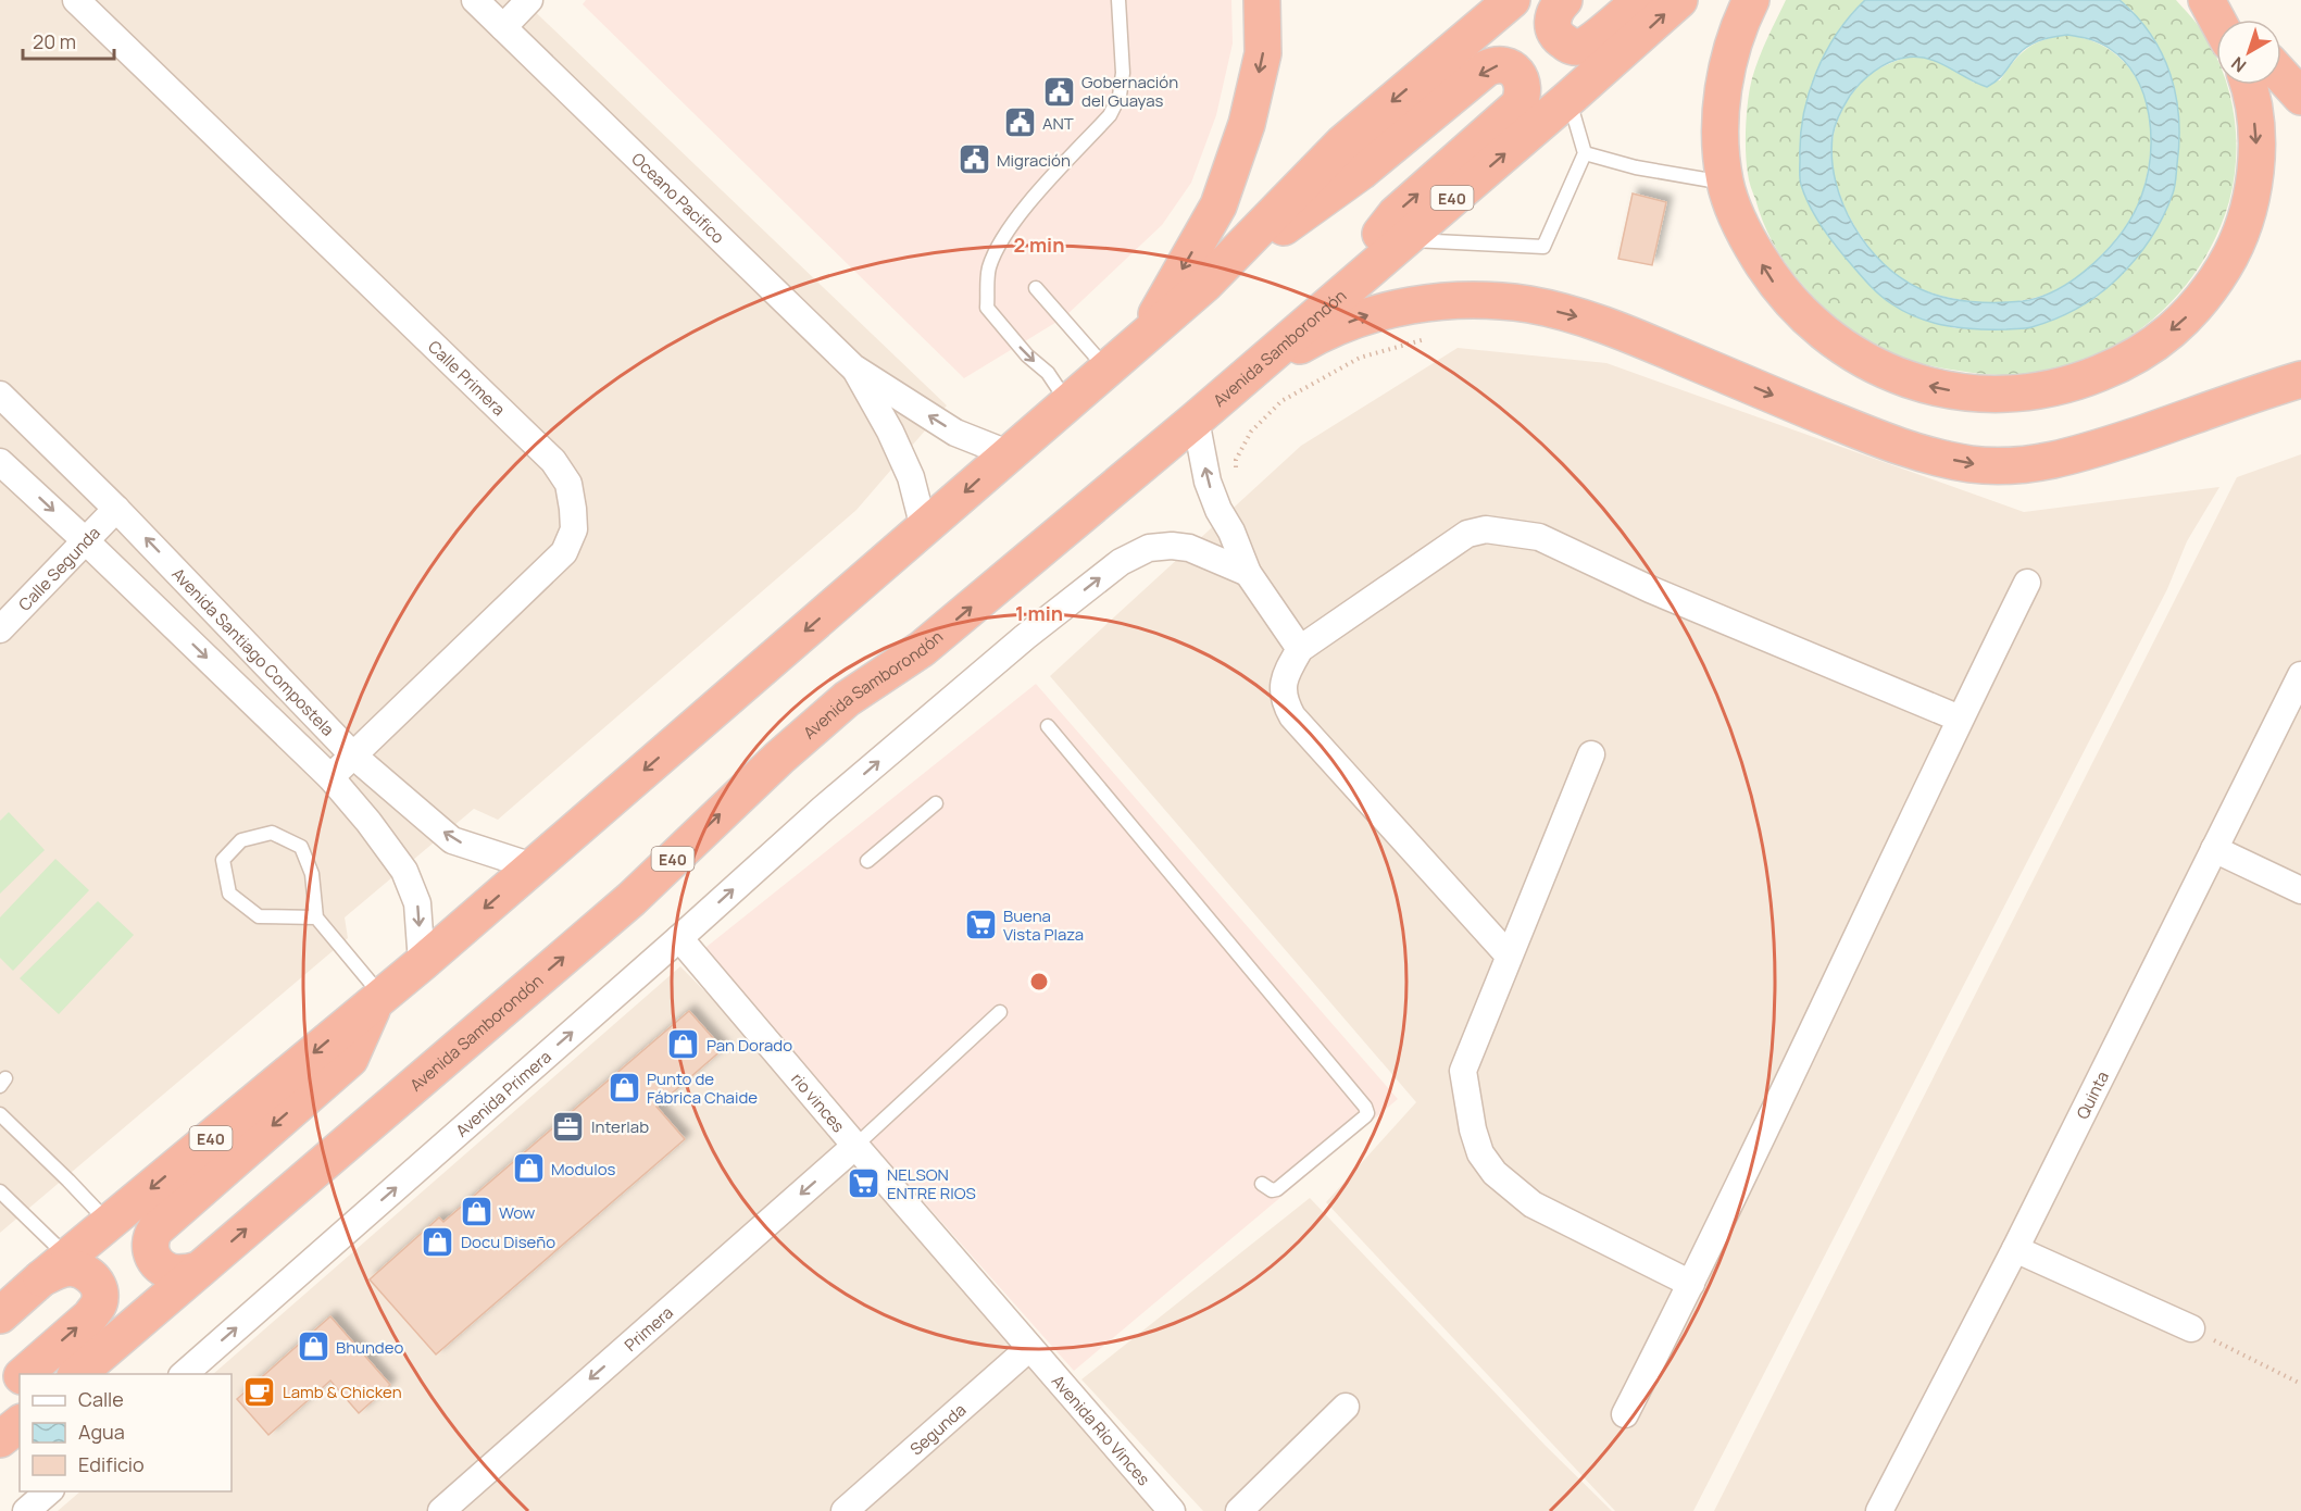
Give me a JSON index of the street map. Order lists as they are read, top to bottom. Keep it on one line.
{"streets":{"highway":["E40","Avenida Samborondón"],"street":["Oceano Pacifico","Calle Primera","Calle Segunda","Avenida Santiago Compostela","Avenida Primera","Quinta","rio vinces","Primera","Segunda","Avenida Río Vinces"]},"crossings":[["Oceano Pacifico","E40"],["E40","Avenida Santiago Compostela"],["Calle Primera","Avenida Santiago Compostela"],["Calle Segunda","Avenida Santiago Compostela"],["Avenida Primera","rio vinces"],["rio vinces","Primera"],["rio vinces","Segunda"],["rio vinces","Avenida Río Vinces"],["Segunda","Avenida Río Vinces"]],"one_way":["Avenida Primera","Primera"],"places":{"public building":["Gobernación del Guayas","ANT","Migración"],"supermarket":["Buena Vista Plaza","NELSON ENTRE RIOS"],"shop":["Pan Dorado","Punto de Fábrica Chaide","Modulos","Wow","Docu Diseño","Bhundeo"],"office":["Interlab"],"cafe":["Lamb & Chicken"]},"legend":["Calle","Agua","Edificio"],"scale_bar":"20 m","north":"bottom left","rings":["2 min","1 min"]}
